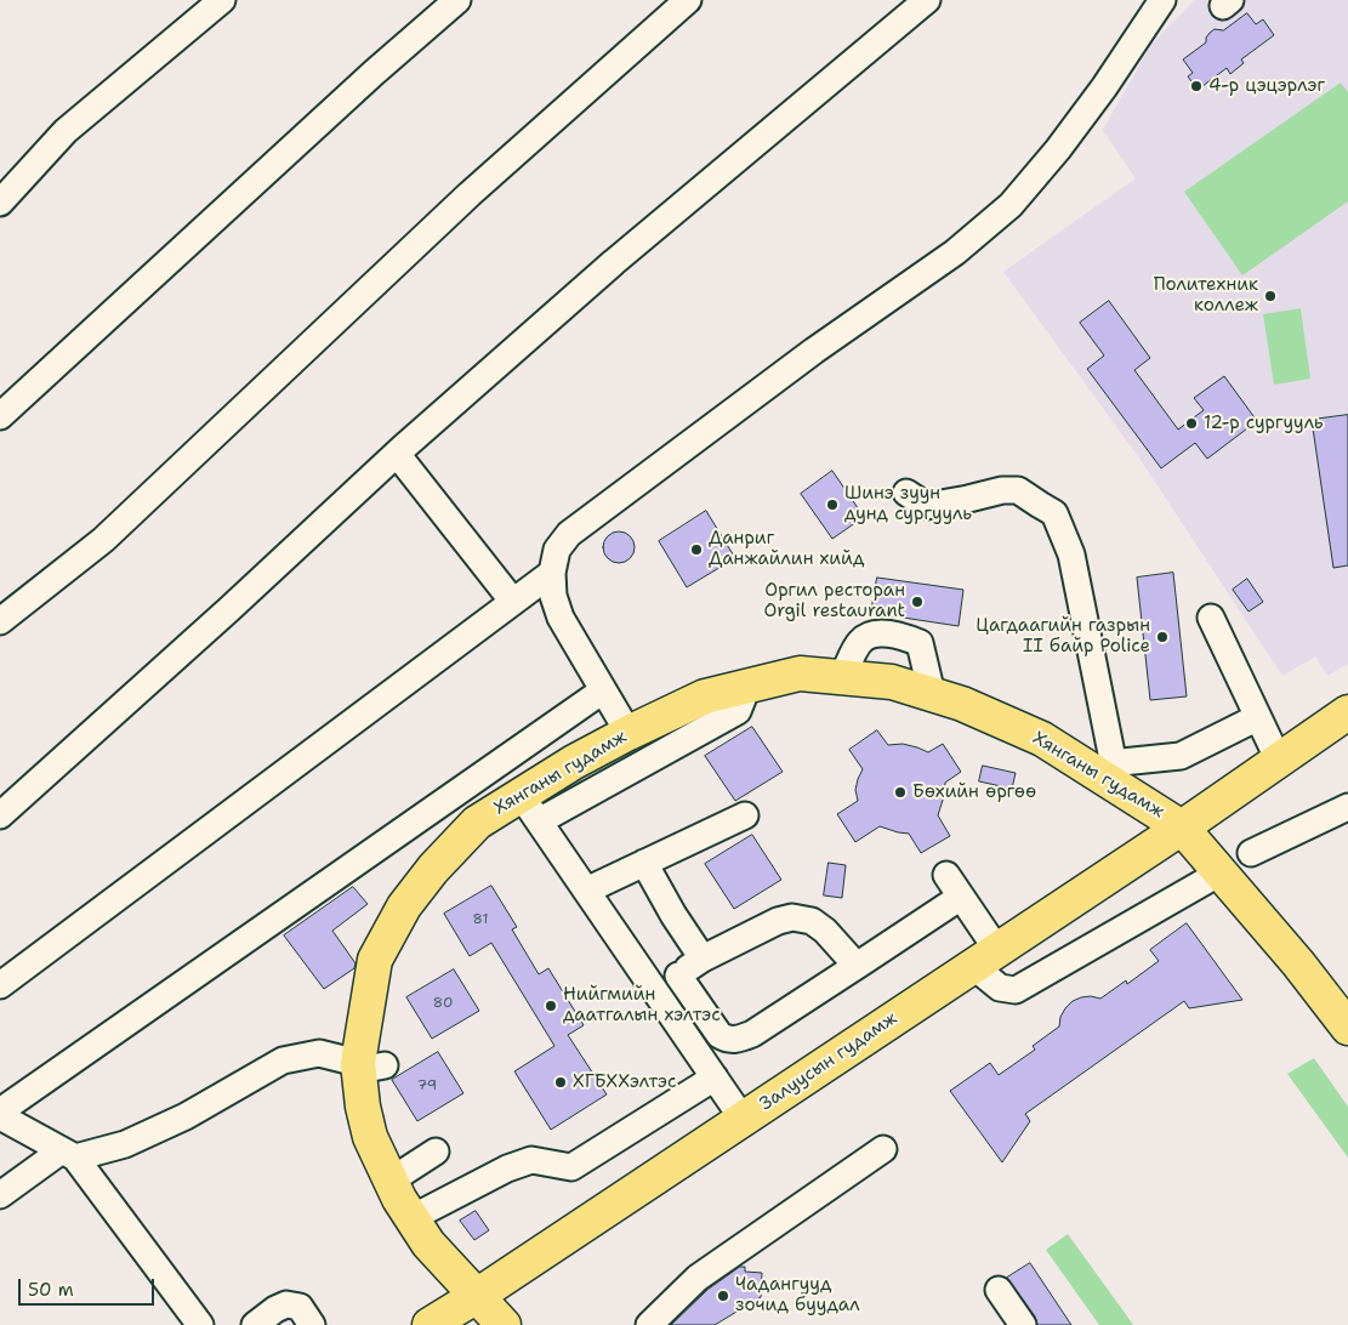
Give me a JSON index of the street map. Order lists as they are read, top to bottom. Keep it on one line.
{"streets":{"main road":["Хянганы гудамж","Залуусын гудамж"]},"crossings":[["Хянганы гудамж","Залуусын гудамж"]],"places":["4-р цэцэрлэг","Политехник коллеж","12-р сургууль","Шинэ зуун дунд сургууль","Данриг Данжайлин хийд","Оргил ресторан Orgil restaurant","Цагдаагийн газрын II байр Police","Бөхийн өргөө","Нийгмийн даатгалын хэлтэс","ХГБХХэлтэс","Чадангууд зочид буудал"],"house_numbers":["81","80","79"],"scale_bar":"50 m"}
